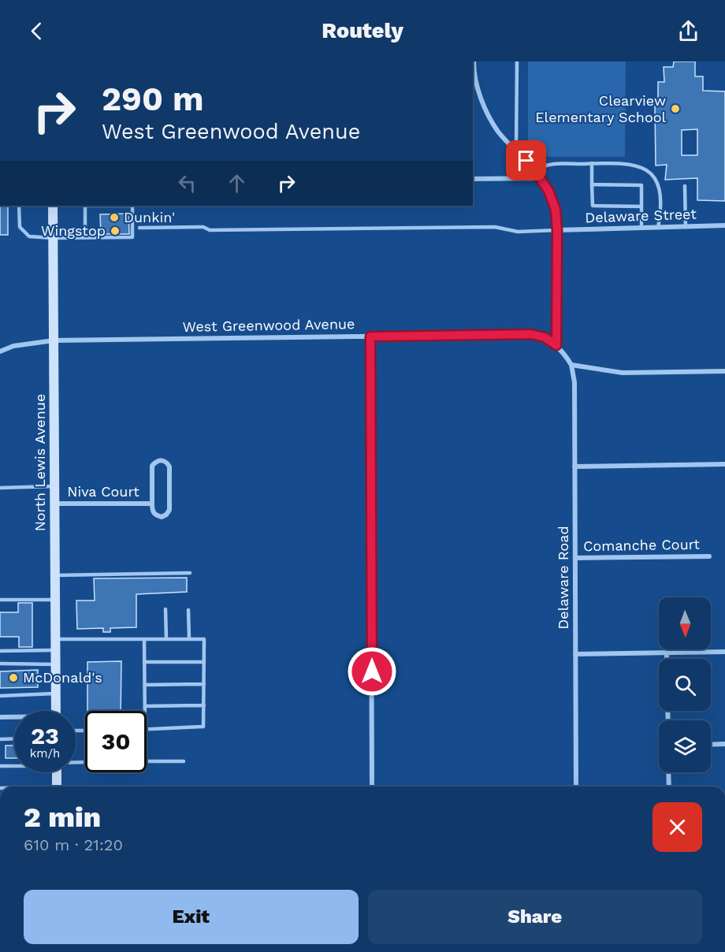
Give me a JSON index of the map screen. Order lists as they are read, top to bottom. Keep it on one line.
{"streets":{"main road":["North Lewis Avenue"],"street":["Delaware Street","West Greenwood Avenue","Niva Court","Comanche Court","Delaware Road"]},"crossings":[["West Greenwood Avenue","North Lewis Avenue"],["West Greenwood Avenue","Delaware Road"],["North Lewis Avenue","Niva Court"],["Comanche Court","Delaware Road"]],"places":["Clearview Elementary School","Dunkin'","Wingstop","McDonald's"],"north":"bottom","page":{"header":"Routely","turn":["290 m","West Greenwood Avenue"],"speed":"23 km/h","limit":"30","heading":["2 min","610 m · 21:20"],"buttons":["Exit","Share"]}}
